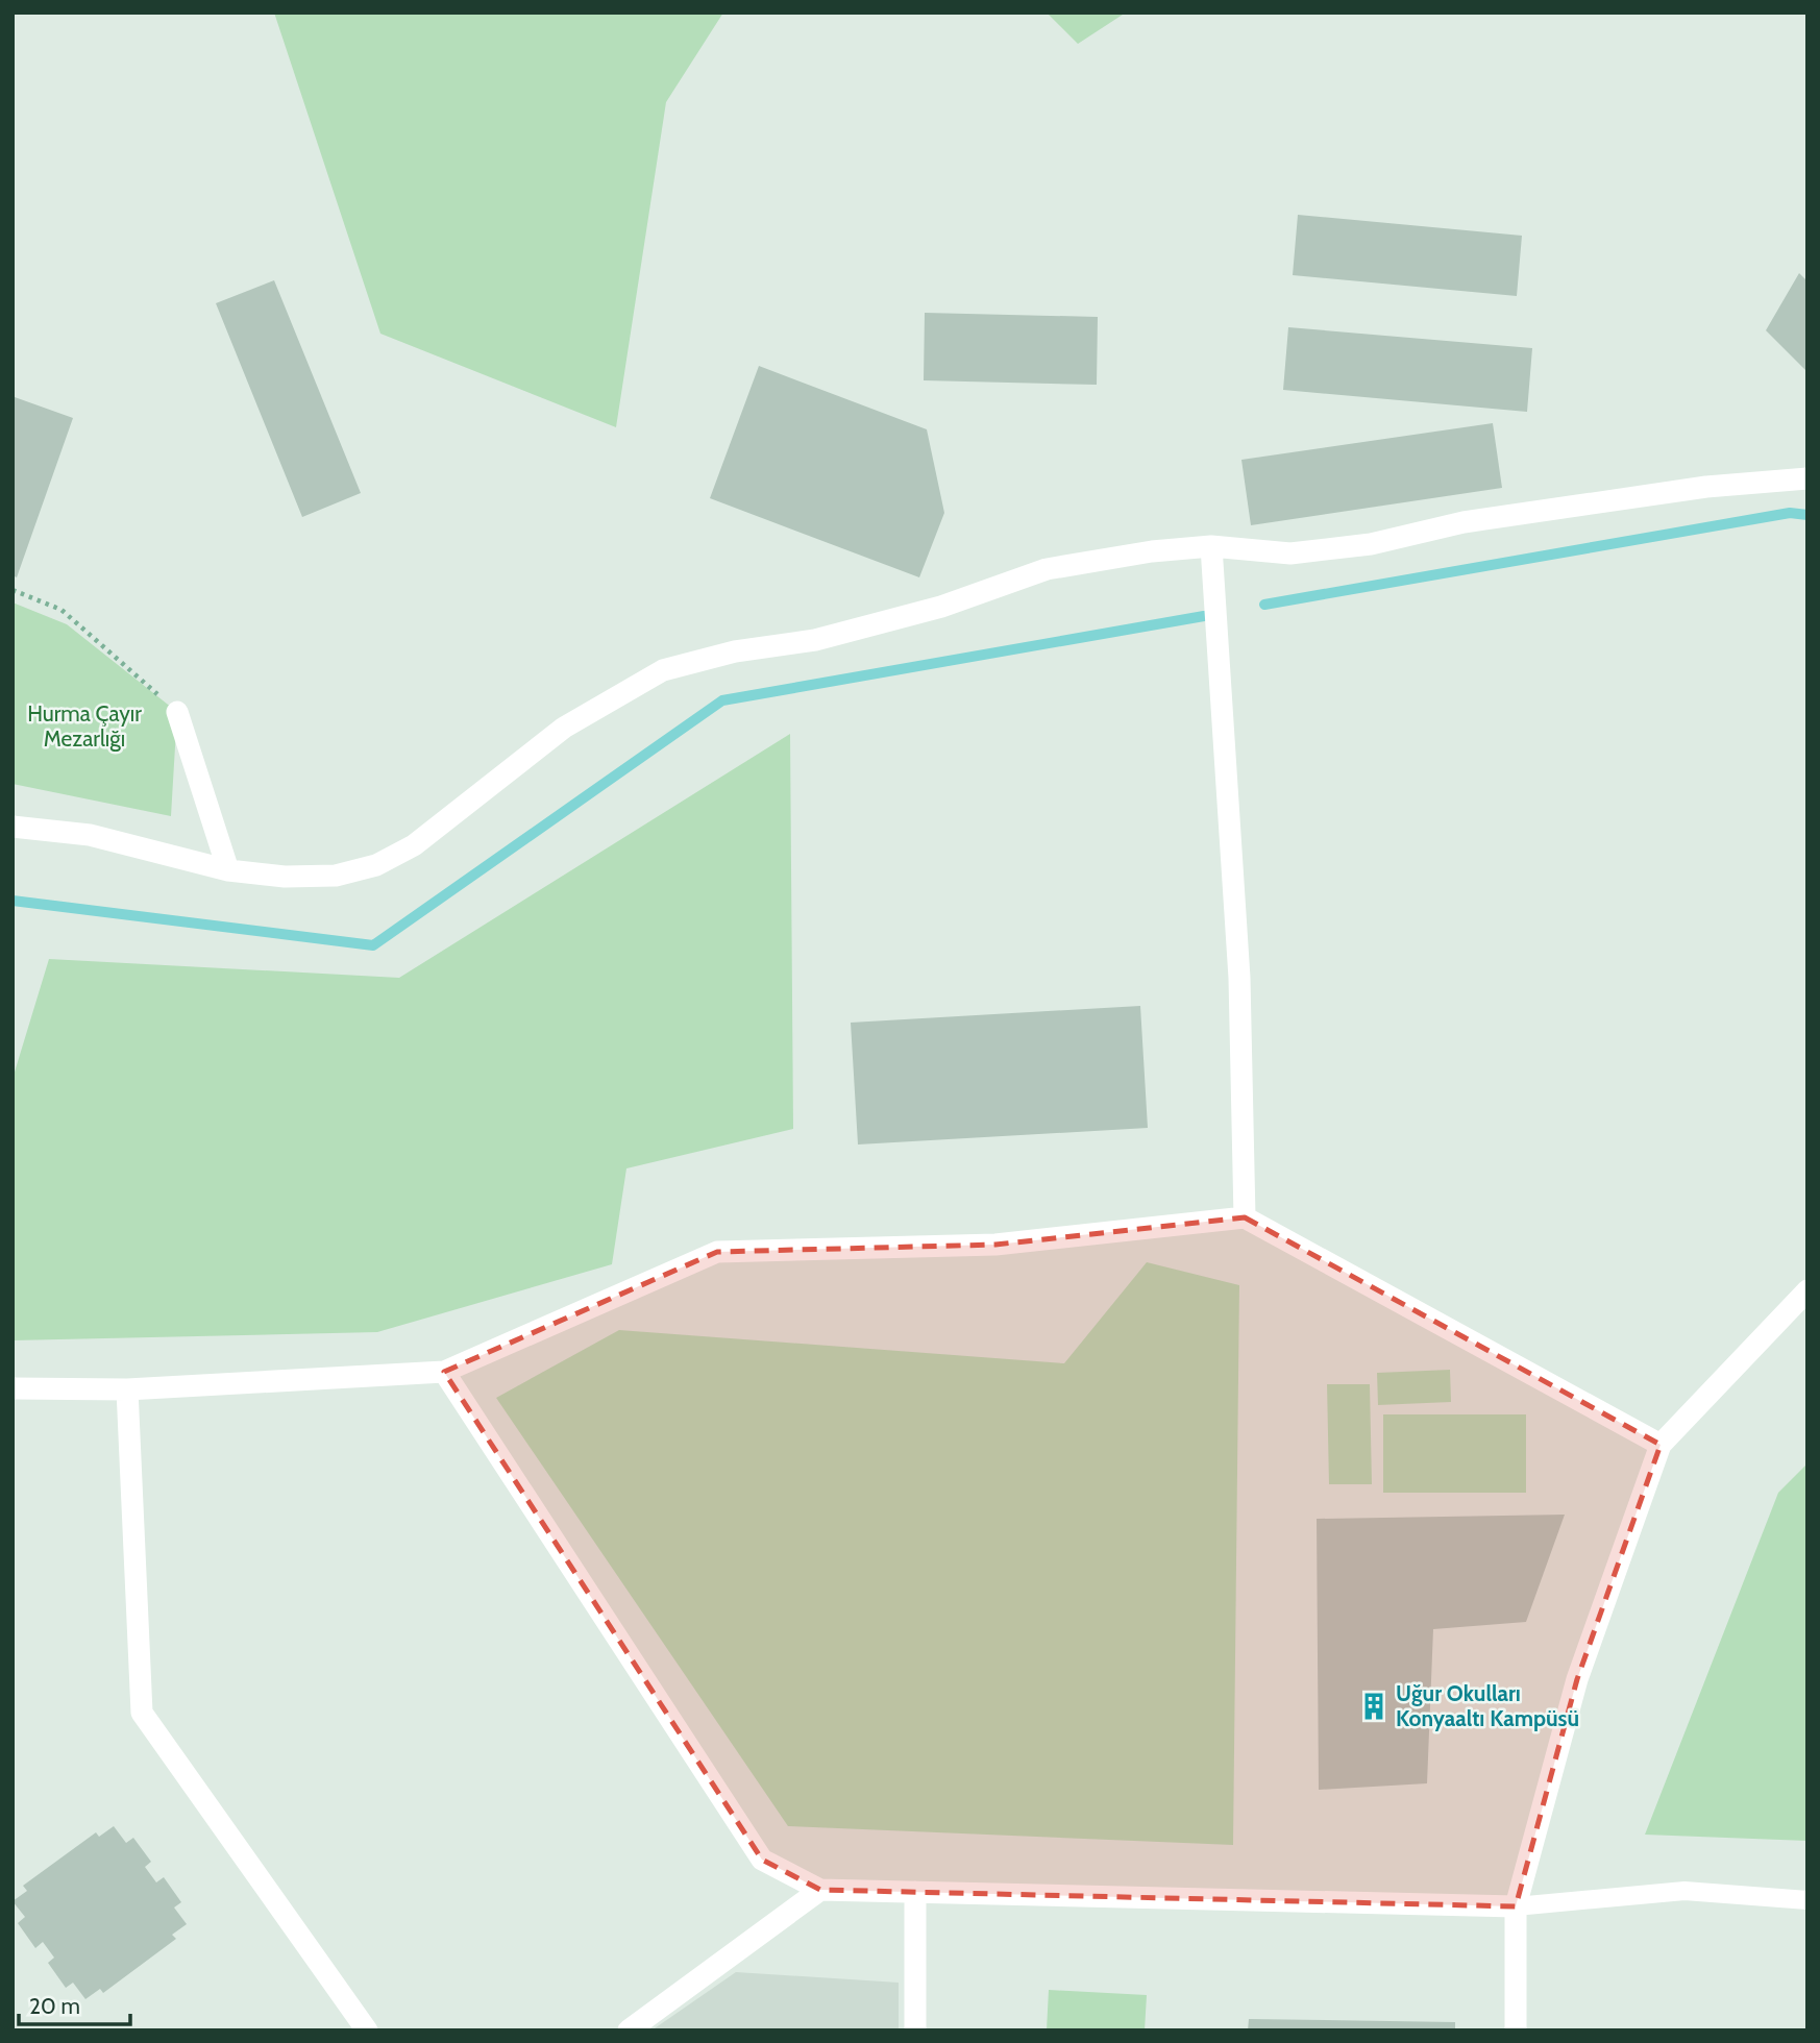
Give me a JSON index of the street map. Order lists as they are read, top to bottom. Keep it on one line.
{"parks":["Hurma Çayır Mezarlığı"],"places":{"building":["Uğur Okulları Konyaaltı Kampüsü"]},"scale_bar":"20 m"}
